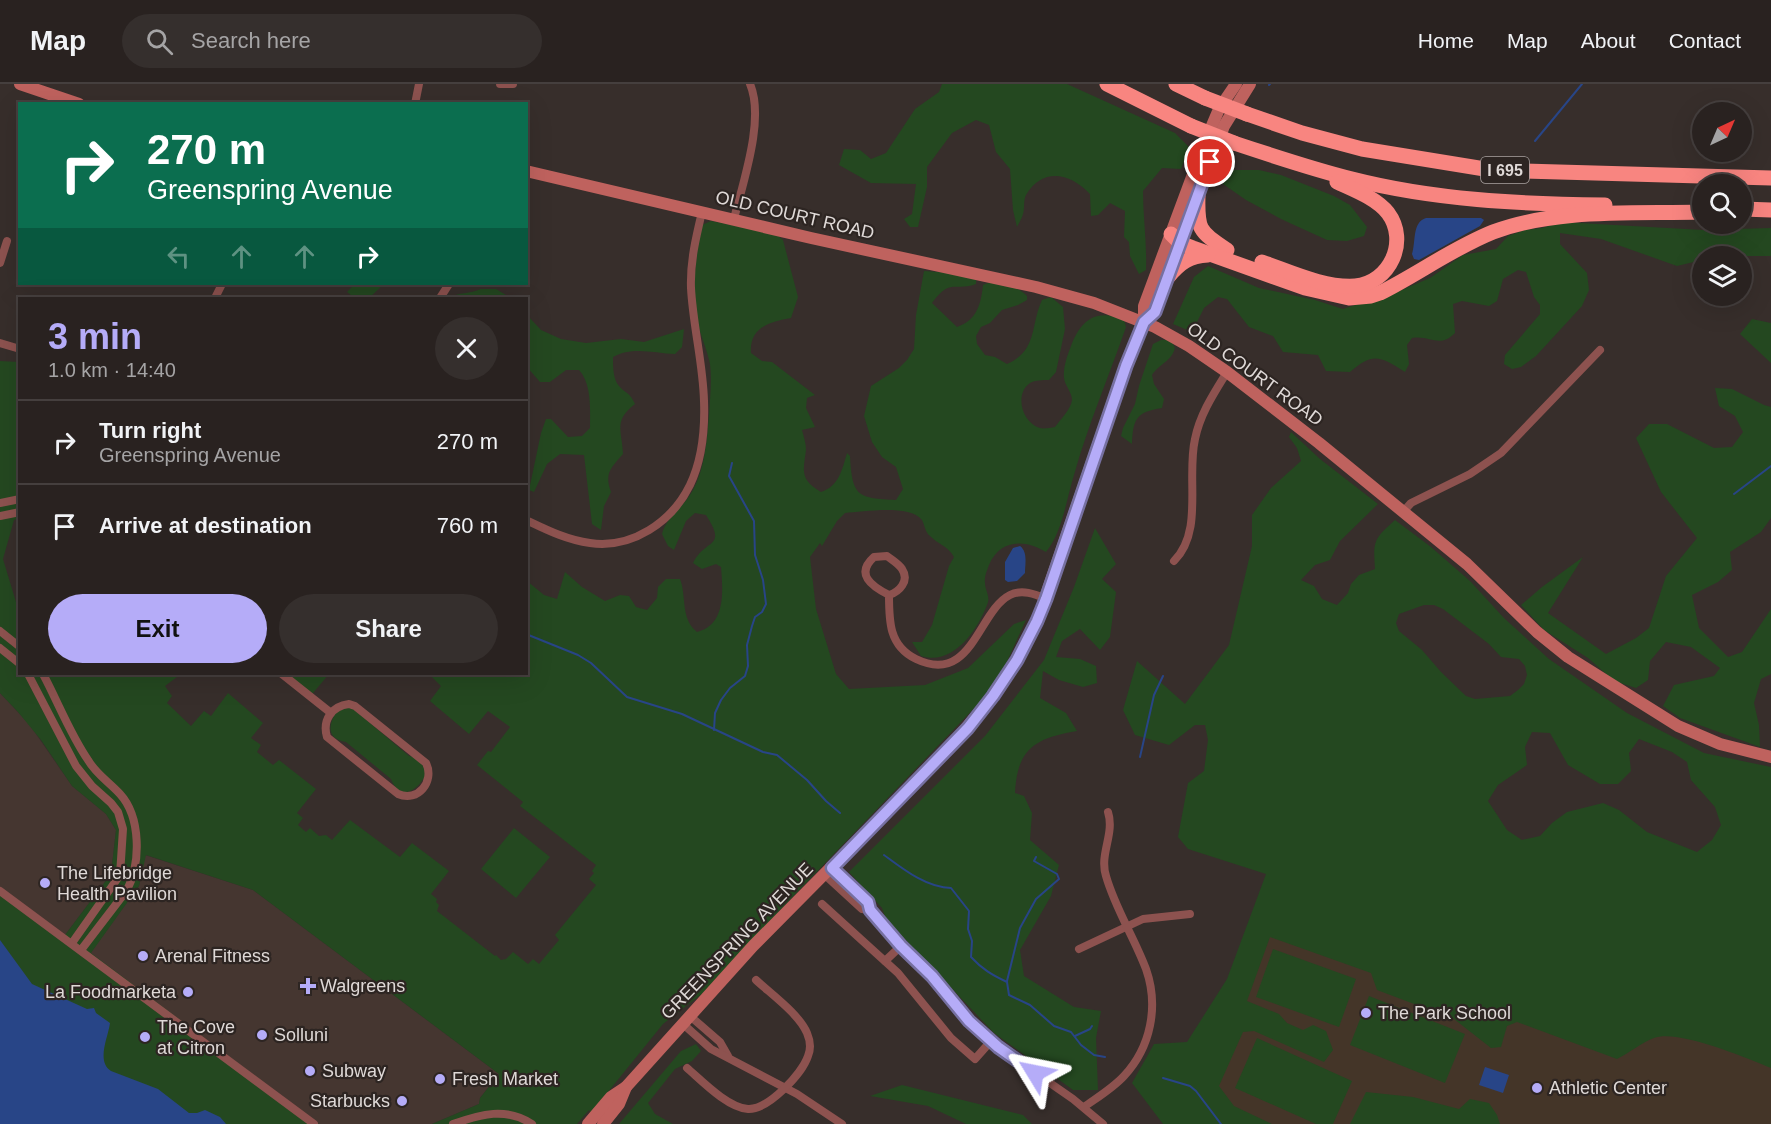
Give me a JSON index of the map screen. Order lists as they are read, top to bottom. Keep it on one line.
{"streets":{"highway":["I 695"],"main road":["OLD COURT ROAD","GREENSPRING AVENUE"]},"crossings":[["OLD COURT ROAD","GREENSPRING AVENUE"]],"places":{"other":["The Lifebridge Health Pavilion","Arenal Fitness","La Foodmarketa","The Park School","Solluni","The Cove at Citron","Subway","Fresh Market","Athletic Center","Starbucks"],"health":["Walgreens"]},"north":"top right","page":{"header":"Map","search":"Search here","nav":["Home","Map","About","Contact"],"turn":["270 m","Greenspring Avenue"],"heading":["3 min","1.0 km · 14:40"],"list":[{"name":"Turn right","note":"Greenspring Avenue","value":"270 m"},{"name":"Arrive at destination","value":"760 m"}],"buttons":["Exit","Share"]}}
